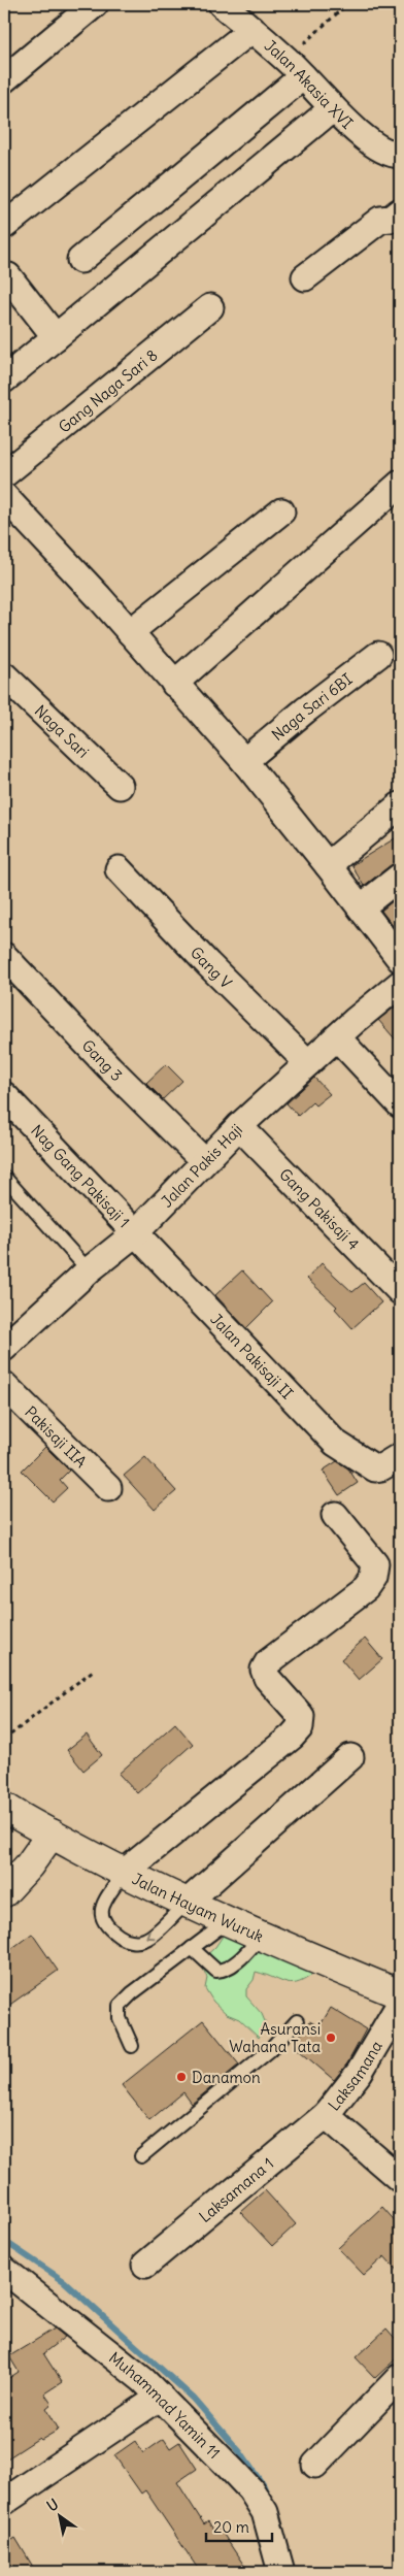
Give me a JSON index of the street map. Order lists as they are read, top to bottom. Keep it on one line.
{"streets":{"main road":["Jalan Hayam Wuruk"],"street":["Jalan Akasia XVI","Gang Naga Sari 8","Naga Sari 6BI","Naga Sari","Gang V","Gang 3","Jalan Pakis Haji","Nag Gang Pakisaji 1","Gang Pakisaji 4","Jalan Pakisaji II","Pakisaji IIA","Laksamana","Laksamana 1","Muhammad Yamin 11"]},"crossings":[["Gang V","Jalan Pakis Haji"],["Gang 3","Jalan Pakis Haji"],["Jalan Pakis Haji","Nag Gang Pakisaji 1"],["Jalan Pakis Haji","Gang Pakisaji 4"],["Jalan Pakis Haji","Jalan Pakisaji II"],["Nag Gang Pakisaji 1","Jalan Pakisaji II"],["Laksamana","Laksamana 1"]],"places":["Asuransi Wahana Tata","Danamon"],"scale_bar":"20 m","north":"top left"}
